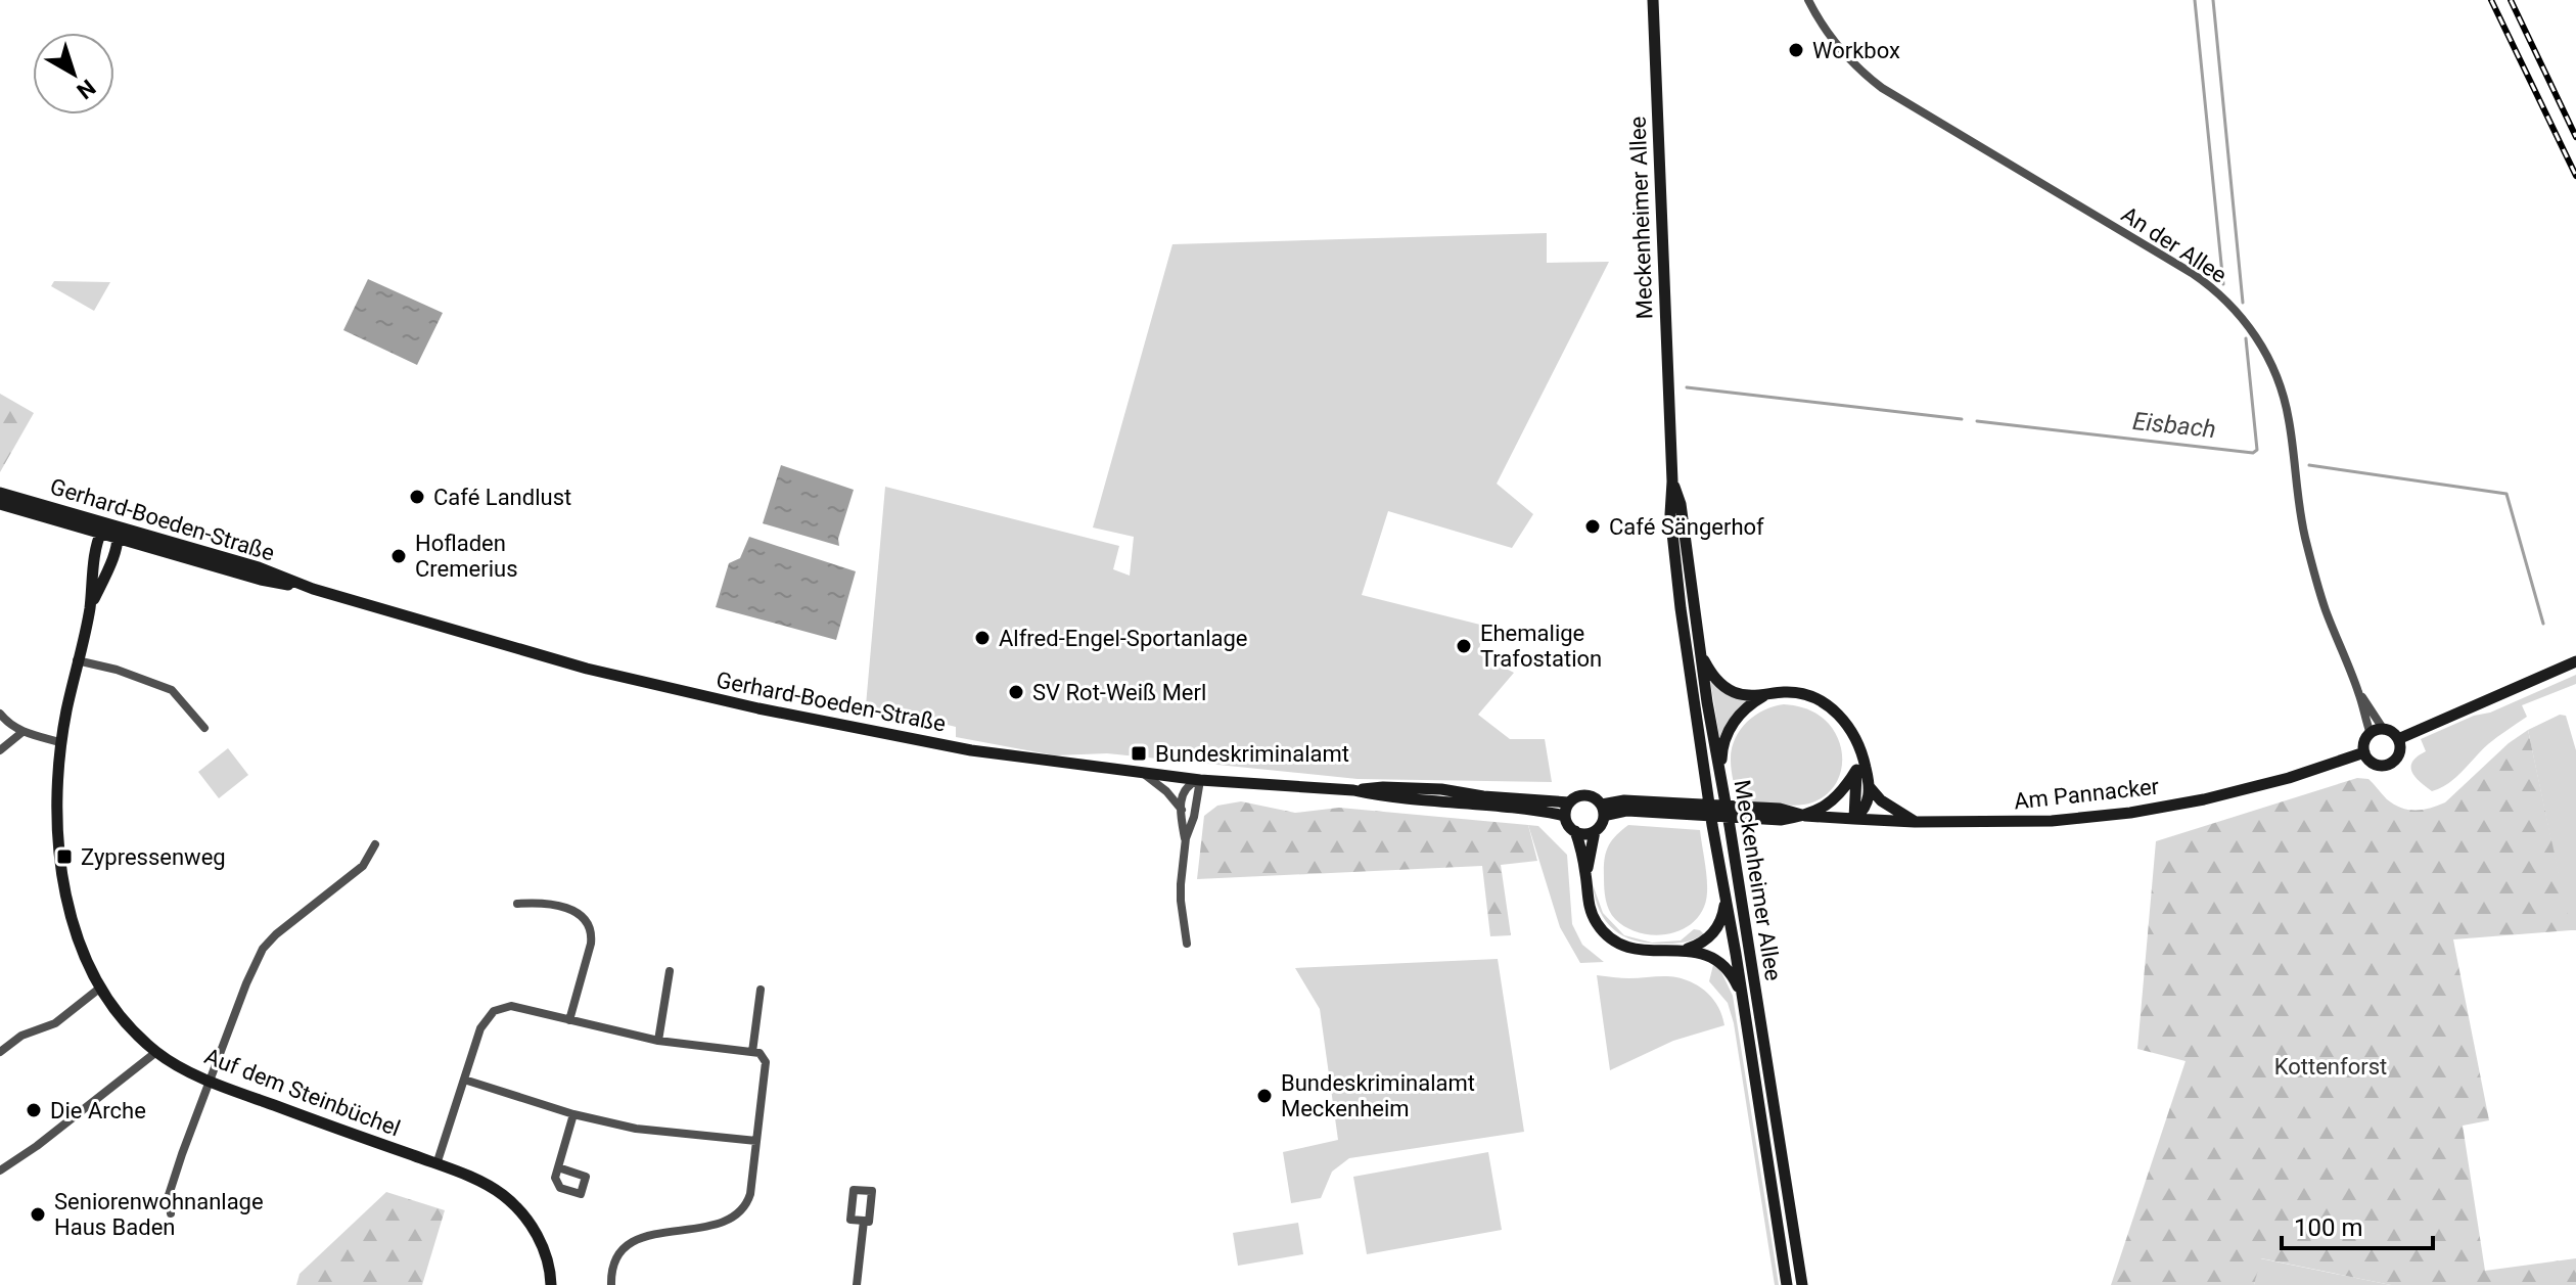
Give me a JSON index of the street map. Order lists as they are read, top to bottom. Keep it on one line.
{"streets":{"main road":["Meckenheimer Allee","Gerhard-Boeden-Straße","Am Pannacker","Auf dem Steinbüchel"],"street":["An der Allee"]},"crossings":[["An der Allee","Am Pannacker"],["Gerhard-Boeden-Straße","Am Pannacker"],["Gerhard-Boeden-Straße","Auf dem Steinbüchel"]],"water":["Eisbach"],"parks":["Kottenforst"],"places":{"other":["Workbox","Café Landlust","Café Sängerhof","Hofladen Cremerius","Alfred-Engel-Sportanlage","Ehemalige Trafostation","SV Rot-Weiß Merl","Bundeskriminalamt Meckenheim","Die Arche","Seniorenwohnanlage Haus Baden"],"transit":["Bundeskriminalamt","Zypressenweg"]},"scale_bar":"100 m","north":"bottom right"}
